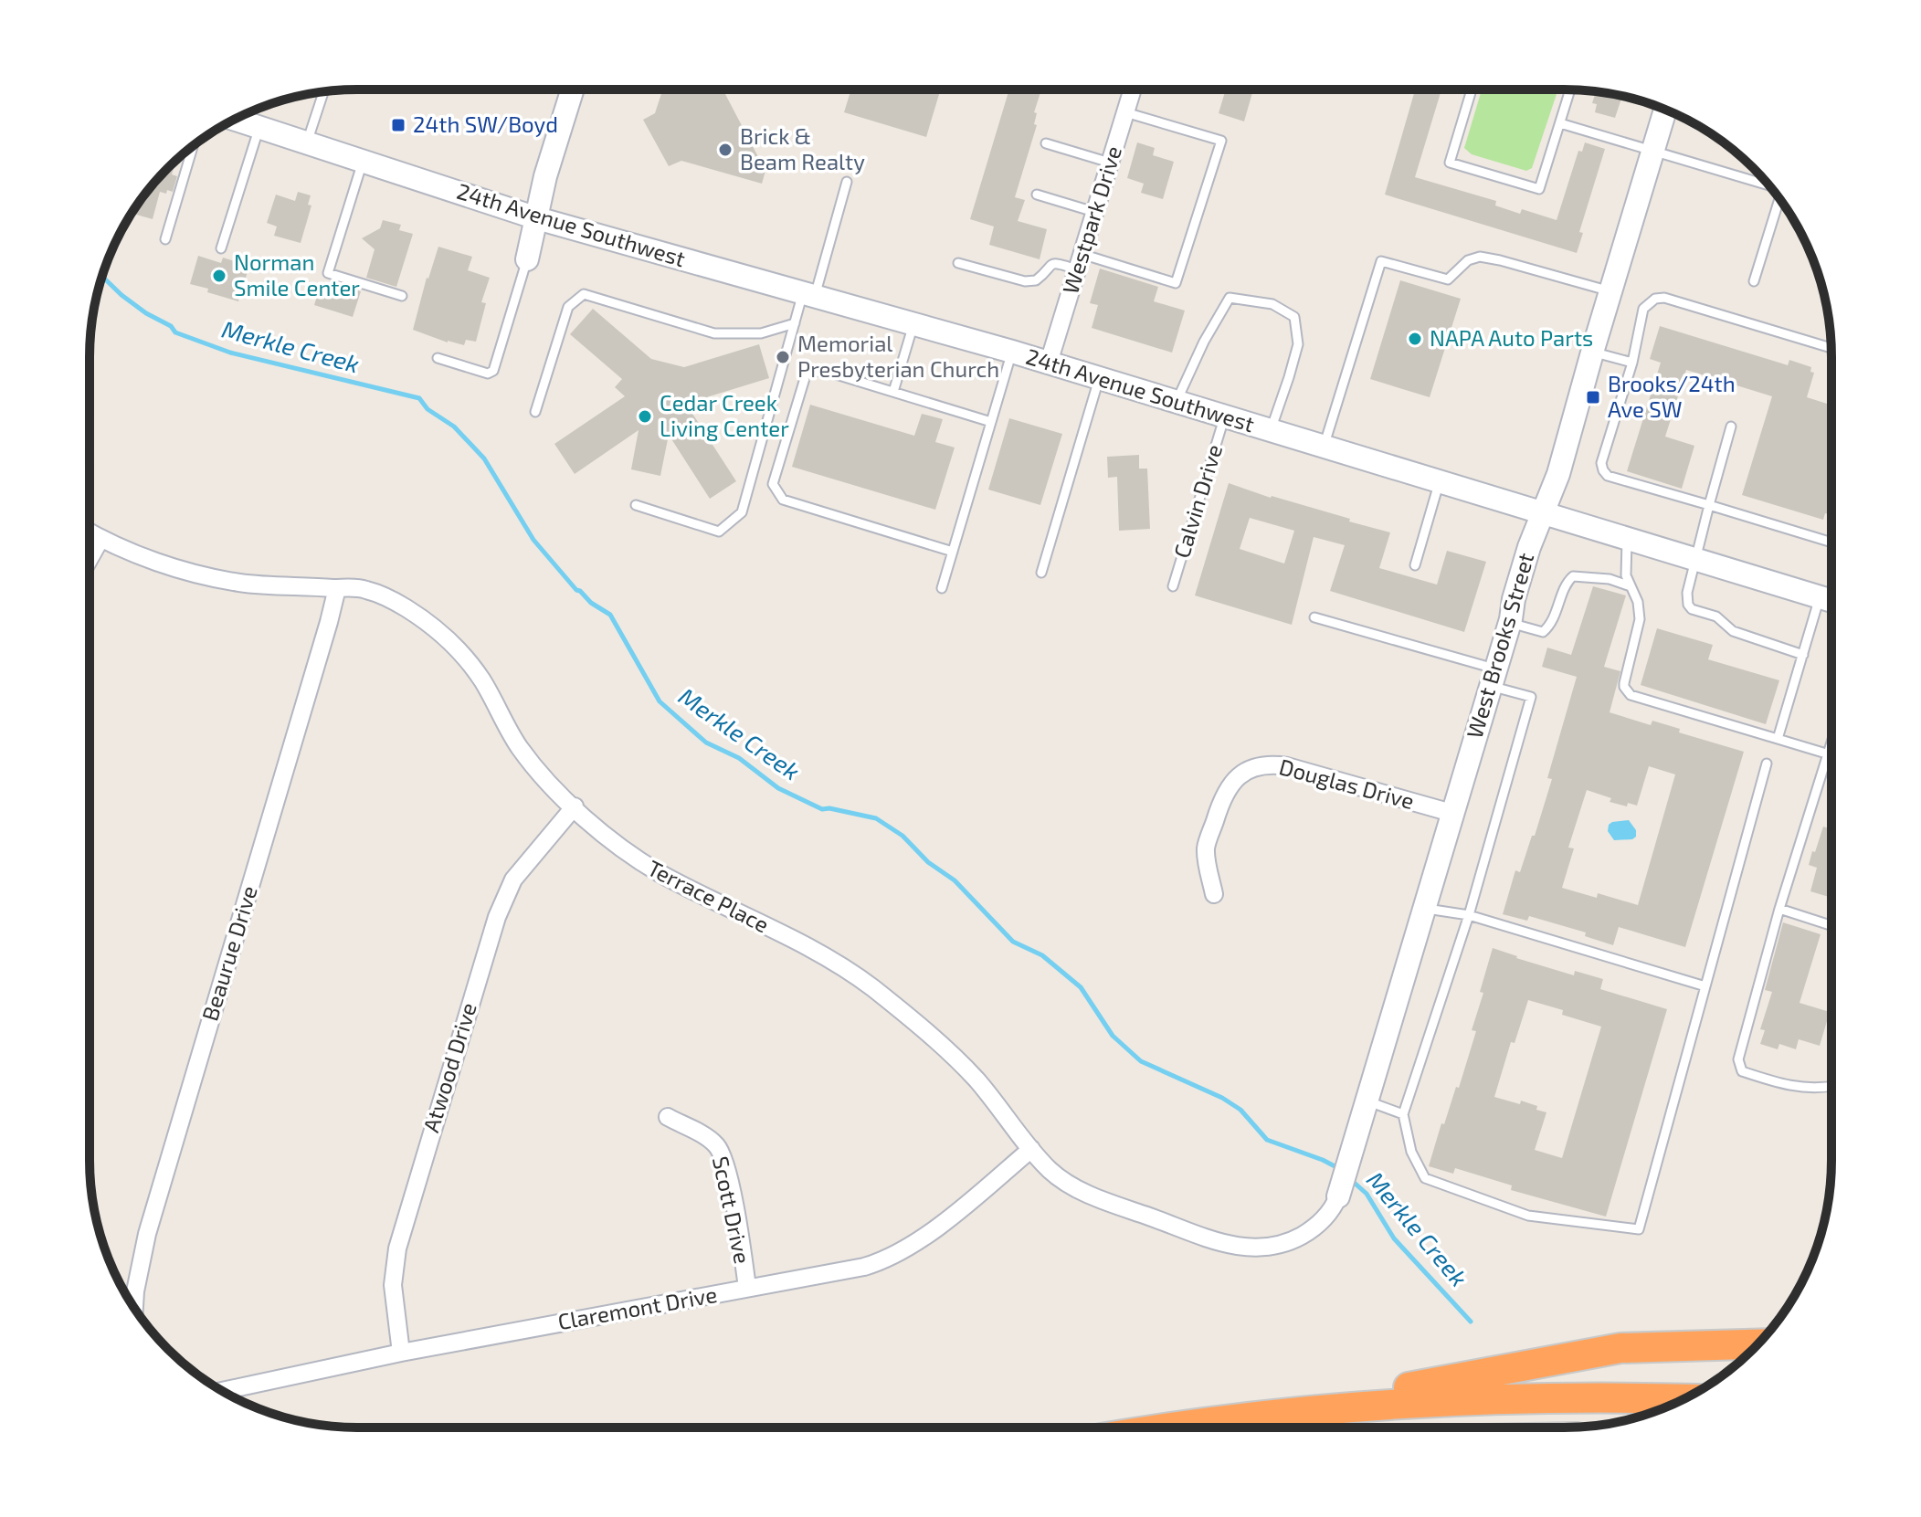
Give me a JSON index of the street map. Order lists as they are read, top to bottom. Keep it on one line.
{"streets":{"main road":["24th Avenue Southwest","West Brooks Street"],"street":["Westpark Drive","Douglas Drive","Terrace Place","Beaurue Drive","Atwood Drive","Scott Drive","Claremont Drive"],"lane":["Calvin Drive"]},"crossings":[["Westpark Drive","24th Avenue Southwest"],["24th Avenue Southwest","Calvin Drive"],["24th Avenue Southwest","West Brooks Street"],["West Brooks Street","Douglas Drive"],["West Brooks Street","Terrace Place"],["Terrace Place","Beaurue Drive"],["Terrace Place","Atwood Drive"],["Terrace Place","Claremont Drive"],["Atwood Drive","Claremont Drive"],["Scott Drive","Claremont Drive"]],"water":["Merkle Creek"],"places":{"transit":["24th SW/Boyd","Brooks/24th Ave SW"],"other":["Brick & Beam Realty","Norman Smile Center","NAPA Auto Parts","Memorial Presbyterian Church","Cedar Creek Living Center"]}}
